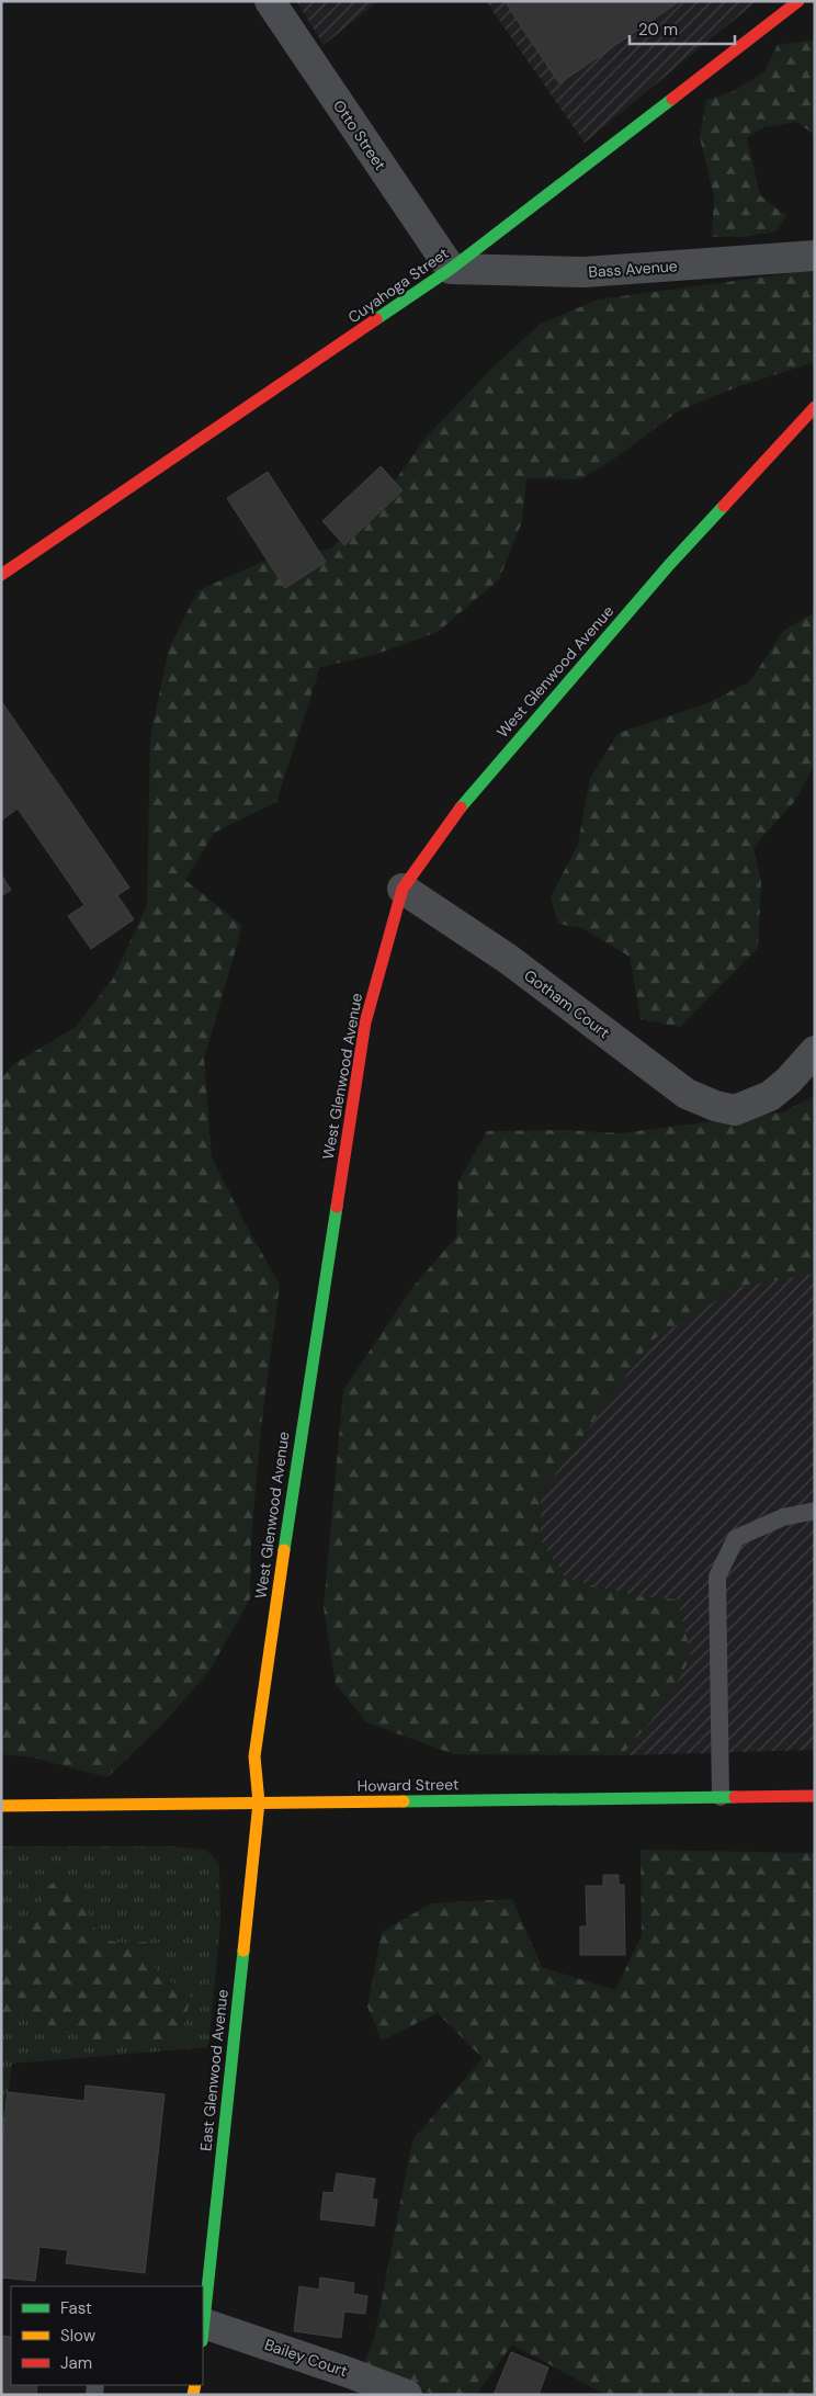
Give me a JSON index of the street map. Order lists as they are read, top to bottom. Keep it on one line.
{"streets":{"street":["Otto Street","Bass Avenue","Cuyahoga Street","West Glenwood Avenue","Gotham Court","Howard Street","East Glenwood Avenue","Bailey Court"]},"crossings":[["Otto Street","Bass Avenue"],["Otto Street","Cuyahoga Street"],["Bass Avenue","Cuyahoga Street"],["West Glenwood Avenue","Gotham Court"],["West Glenwood Avenue","Howard Street"],["West Glenwood Avenue","East Glenwood Avenue"],["Howard Street","East Glenwood Avenue"],["East Glenwood Avenue","Bailey Court"]],"legend":["Fast","Slow","Jam"],"scale_bar":"20 m"}
